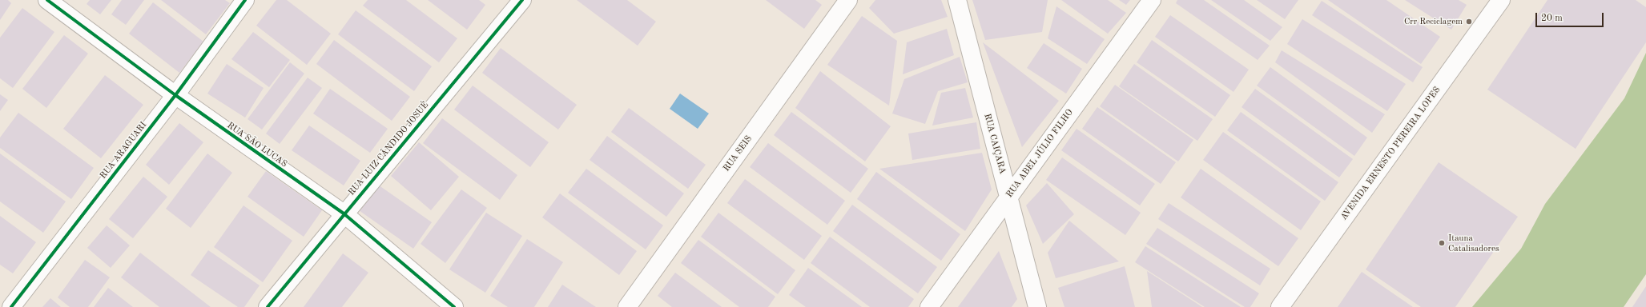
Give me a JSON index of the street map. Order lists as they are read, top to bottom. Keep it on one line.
{"streets":{"street":["RUA CAIÇARA","RUA SÃO LUCAS","RUA LUIZ CÂNDIDO JOSUÉ","RUA ARAGUARI","RUA SEIS","RUA ABEL JÚLIO FILHO","AVENIDA ERNESTO PEREIRA LOPES"]},"crossings":[["RUA CAIÇARA","RUA ABEL JÚLIO FILHO"],["RUA SÃO LUCAS","RUA LUIZ CÂNDIDO JOSUÉ"],["RUA SÃO LUCAS","RUA ARAGUARI"]],"places":["Crr Reciclagem","Itauna Catalisadores"],"scale_bar":"20 m"}
